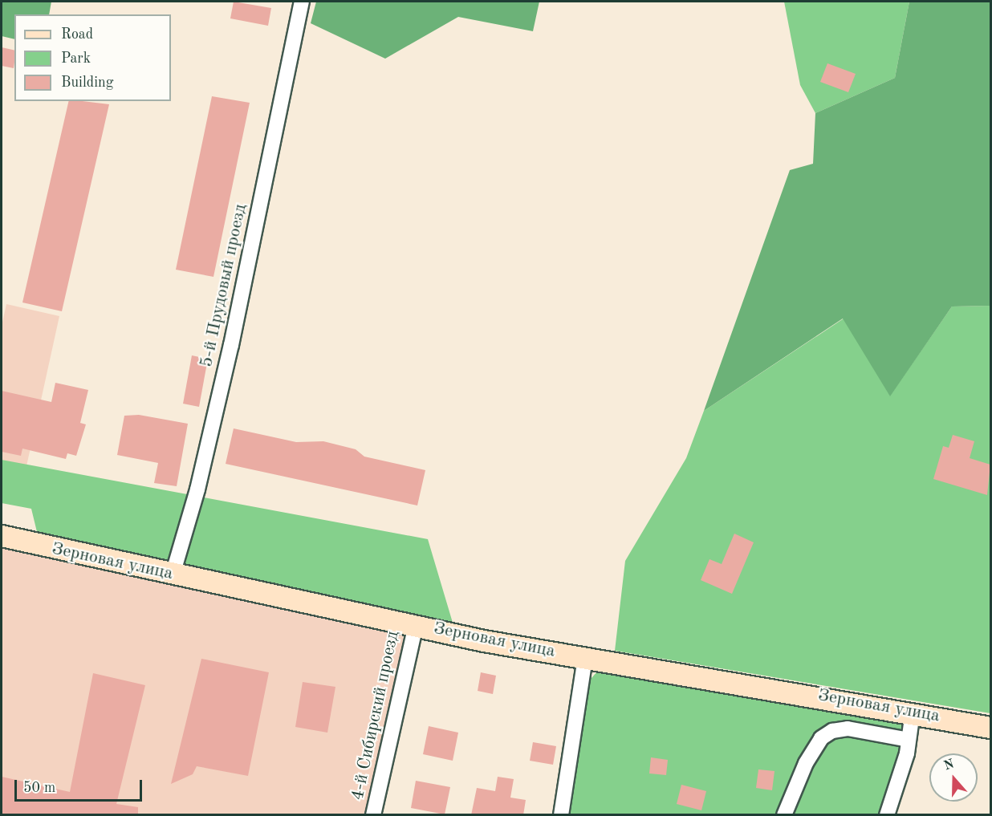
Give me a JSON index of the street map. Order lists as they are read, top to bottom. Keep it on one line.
{"streets":{"street":["5-й Прудовый проезд","Зерновая улица","4-й Сибирский проезд"]},"crossings":[["5-й Прудовый проезд","Зерновая улица"],["Зерновая улица","4-й Сибирский проезд"]],"legend":["Road","Park","Building"],"scale_bar":"50 m","north":"top"}
